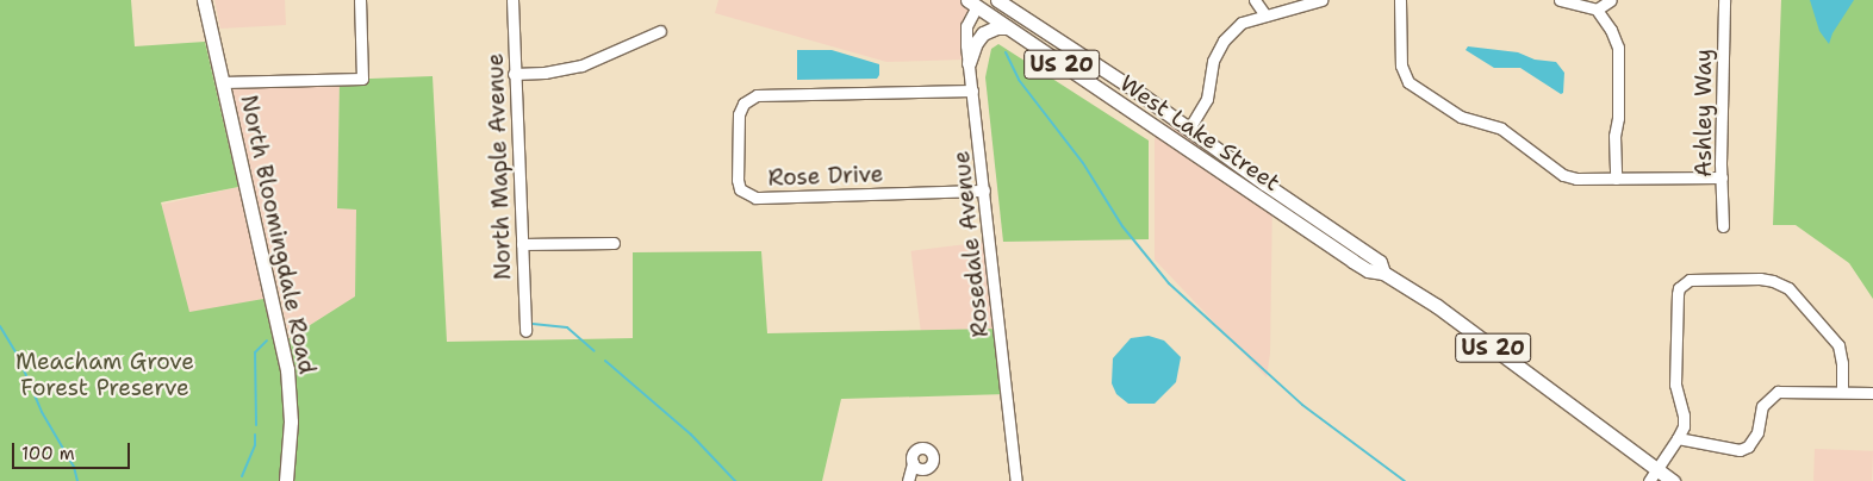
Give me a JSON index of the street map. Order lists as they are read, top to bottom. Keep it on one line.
{"streets":{"main road":["US 20","West Lake Street","North Bloomingdale Road"],"street":["Ashley Way","North Maple Avenue","Rose Drive","Rosedale Avenue"]},"crossings":[["West Lake Street","Rosedale Avenue"],["Rose Drive","Rosedale Avenue"]],"parks":["Meacham Grove Forest Preserve"],"scale_bar":"100 m"}
